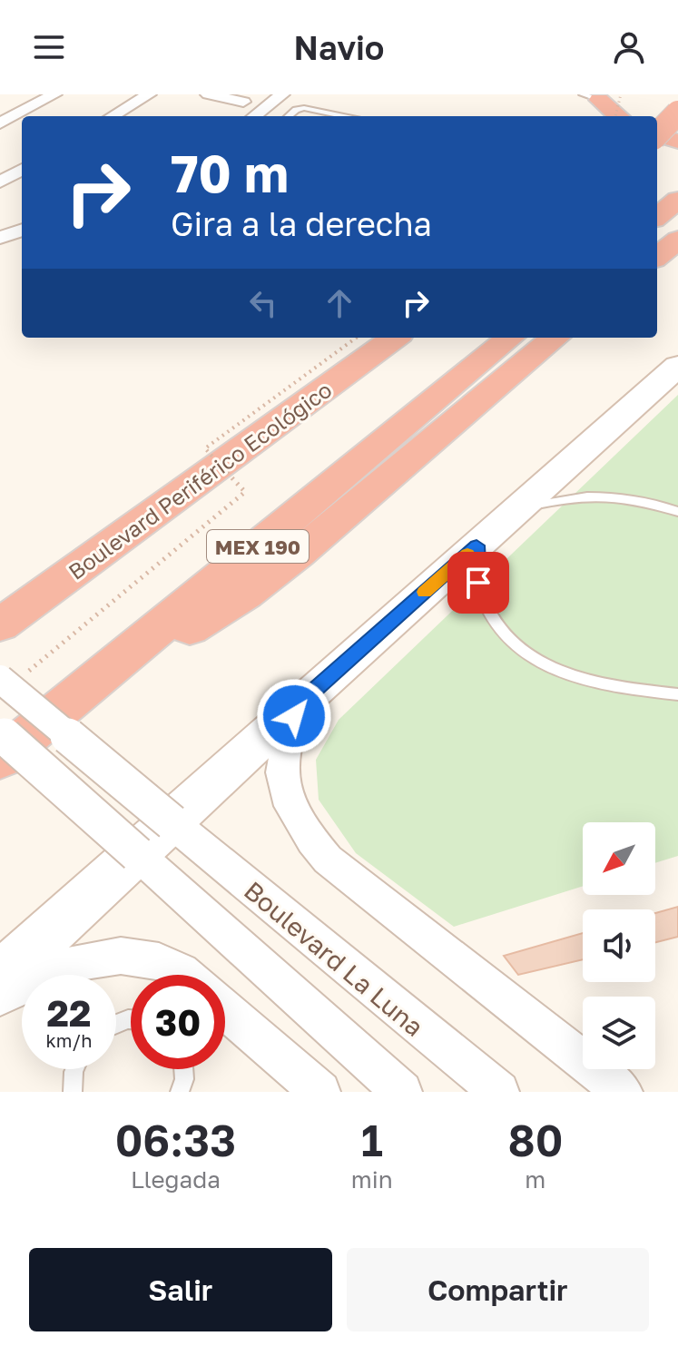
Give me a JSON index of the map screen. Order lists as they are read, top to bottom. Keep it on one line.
{"streets":{"highway":["Boulevard Periférico Ecológico","MEX 190"],"street":["Boulevard La Luna"]},"north":"bottom left","page":{"header":"Navio","turn":["70 m","Gira a la derecha"],"speed":"22 km/h","limit":"30","eta":["06:33","Llegada","1","min","80","m"],"buttons":["Salir","Compartir"]}}
